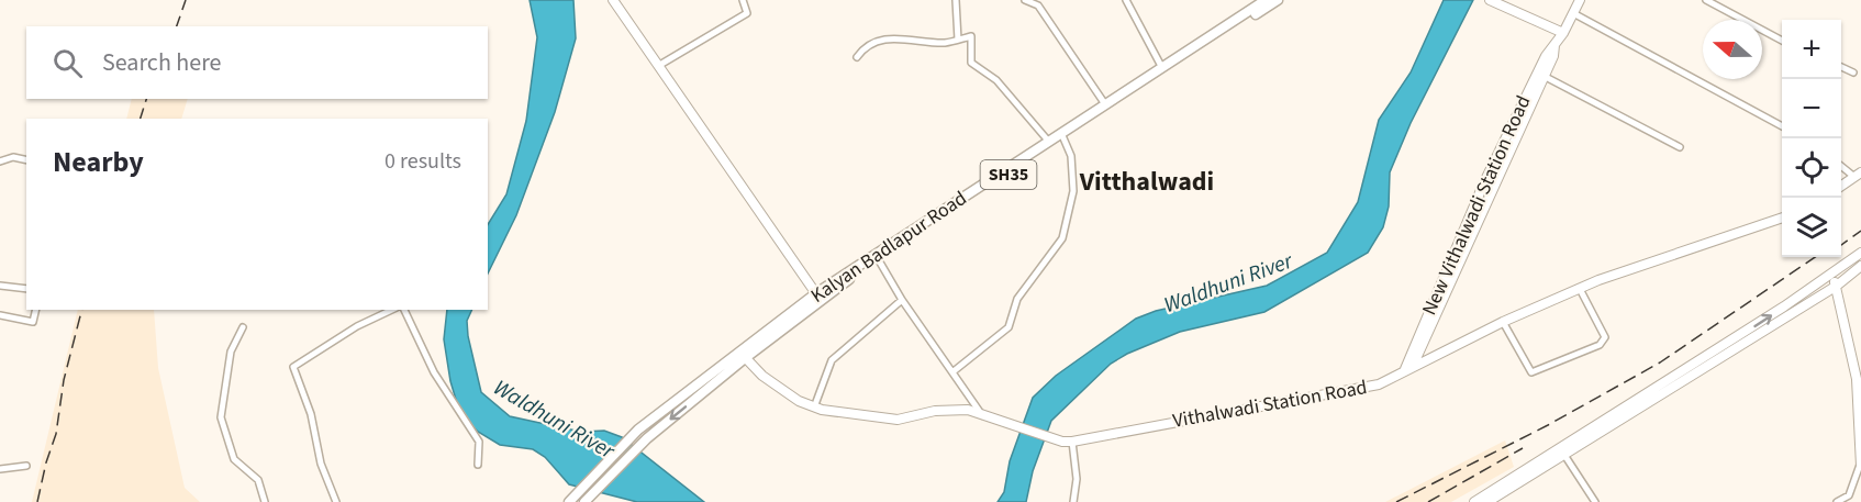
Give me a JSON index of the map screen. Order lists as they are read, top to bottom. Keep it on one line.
{"streets":{"main road":["SH35","Kalyan Badlapur Road"],"street":["New Vithalwadi Station Road","Vithalwadi Station Road"]},"crossings":[["New Vithalwadi Station Road","Vithalwadi Station Road"],["Kalyan Badlapur Road","Vithalwadi Station Road"]],"districts":["Vitthalwadi"],"water":["Waldhuni River"],"north":"left","page":{"map_buttons":["+","−"],"search":"Search here","heading":["Nearby","0 results"]}}
